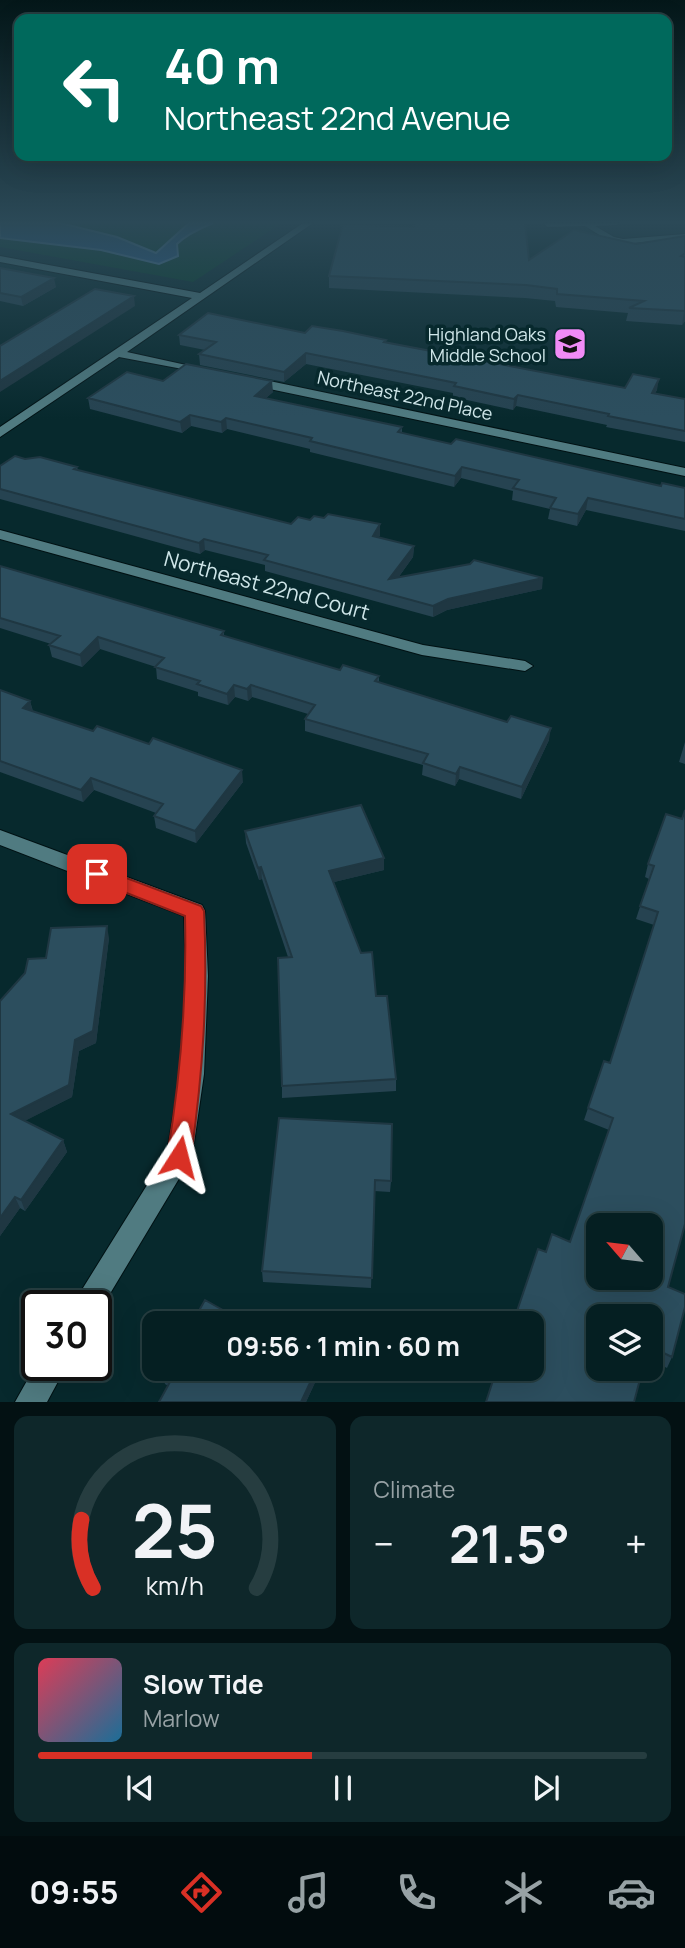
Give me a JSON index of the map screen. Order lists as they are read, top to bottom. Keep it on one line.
{"streets":{"street":["Northeast 22nd Place","Northeast 22nd Court"]},"places":{"school or university":["Highland Oaks Middle School"]},"north":"top left","page":{"turn":["40 m","Northeast 22nd Avenue"],"limit":"30","trip":"09:56 · 1 min · 60 m","tile":"Climate","heat":["−","21.5°","+"],"song":["Slow Tide","Marlow"],"tabs":"09:55","gauge":["25","km/h"]}}
